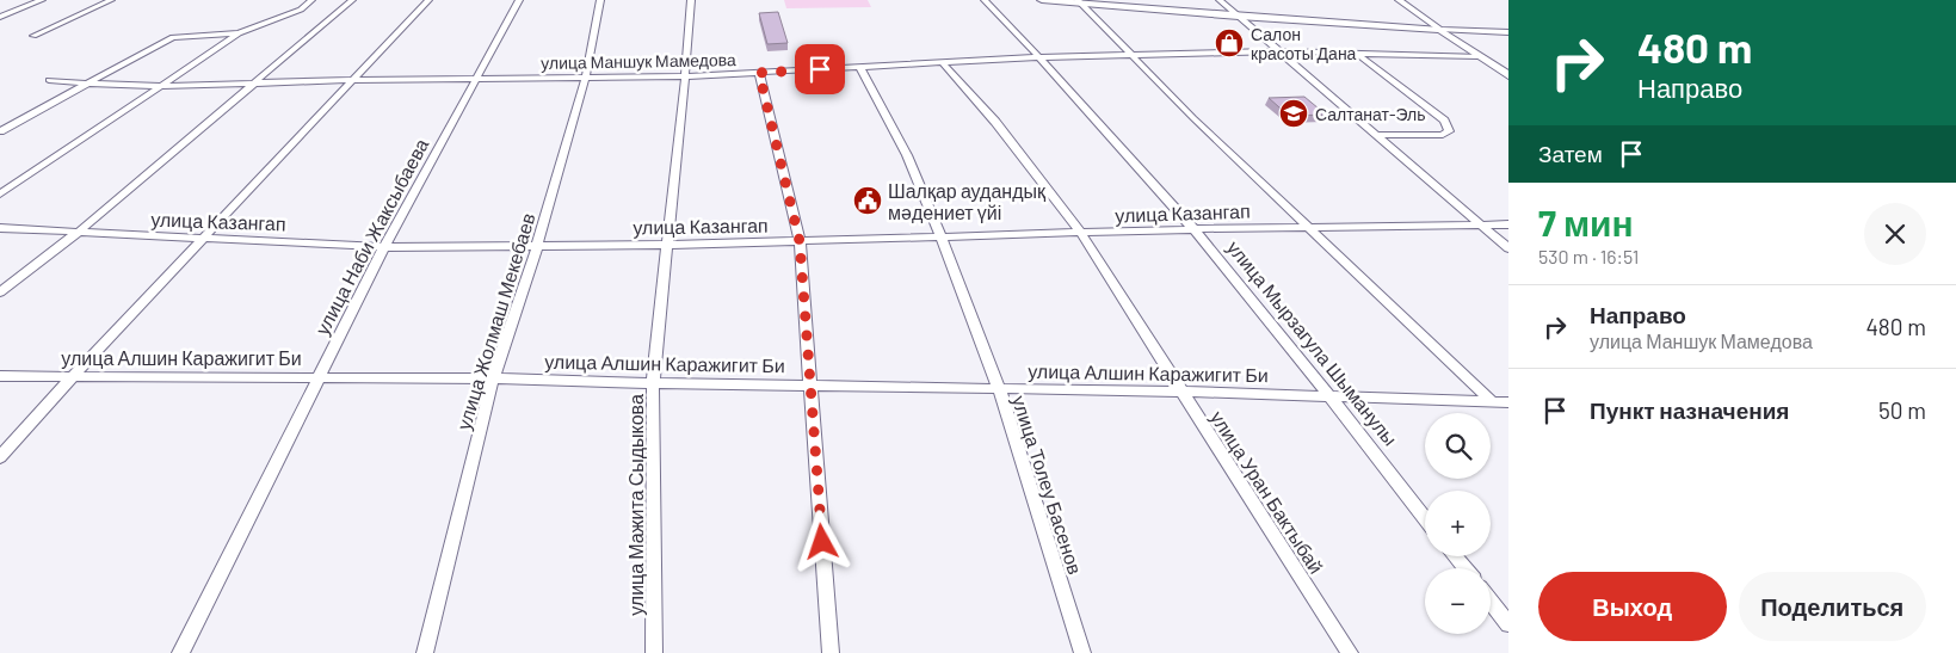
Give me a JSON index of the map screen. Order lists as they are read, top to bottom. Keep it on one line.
{"streets":{"street":["улица Маншук Мамедова","улица Казангап","улица Наби Жаксыбаева","улица Жолмаш Мекебаев","улица Мырзагула Шыманулы","улица Алшин Каражигит Би","улица Толеу Басенов","улица Уран Бактыбай","улица Мажита Сыдыкова"]},"crossings":[["улица Маншук Мамедова","улица Наби Жаксыбаева"],["улица Маншук Мамедова","улица Жолмаш Мекебаев"],["улица Маншук Мамедова","улица Мырзагула Шыманулы"],["улица Маншук Мамедова","улица Толеу Басенов"],["улица Маншук Мамедова","улица Уран Бактыбай"],["улица Маншук Мамедова","улица Мажита Сыдыкова"],["улица Казангап","улица Наби Жаксыбаева"],["улица Казангап","улица Жолмаш Мекебаев"],["улица Казангап","улица Мырзагула Шыманулы"],["улица Казангап","улица Толеу Басенов"],["улица Казангап","улица Уран Бактыбай"],["улица Казангап","улица Мажита Сыдыкова"],["улица Наби Жаксыбаева","улица Алшин Каражигит Би"],["улица Жолмаш Мекебаев","улица Алшин Каражигит Би"],["улица Мырзагула Шыманулы","улица Алшин Каражигит Би"],["улица Алшин Каражигит Би","улица Толеу Басенов"],["улица Алшин Каражигит Би","улица Уран Бактыбай"],["улица Алшин Каражигит Би","улица Мажита Сыдыкова"]],"places":{"shop":["Салон красоты Дана"],"school or university":["Салтанат-Эль"],"public building":["Шалқар аудандық мәдениет үйі"]},"page":{"turn":["480 m","Направо"],"then":"Затем","heading":["7 мин","530 m · 16:51"],"list":[{"name":"Направо","note":"улица Маншук Мамедова","value":"480 m"},{"name":"Пункт назначения","value":"50 m"}],"map_buttons":["+","−"],"buttons":["Выход","Поделиться"]}}
